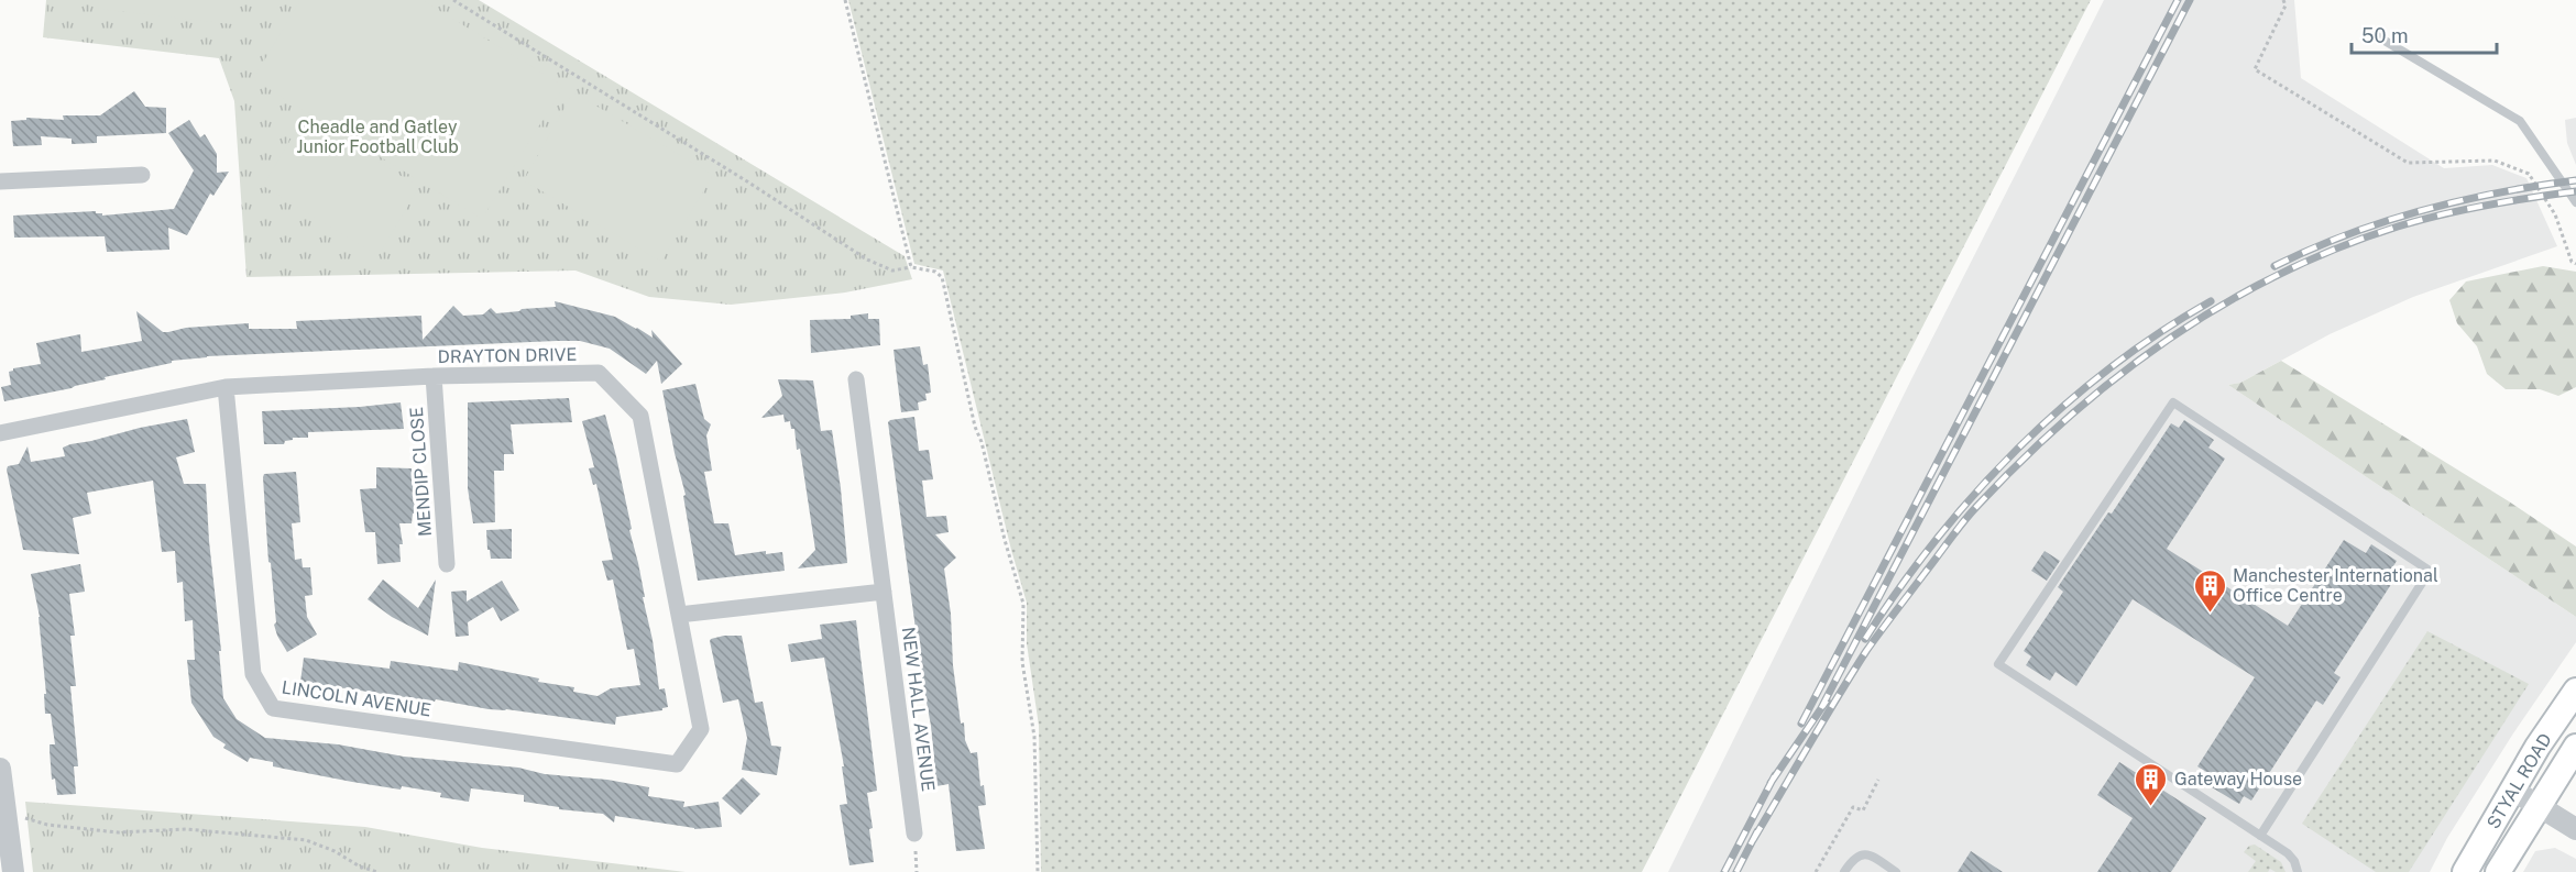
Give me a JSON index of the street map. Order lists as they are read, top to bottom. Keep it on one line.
{"streets":{"main road":["STYAL ROAD"],"street":["DRAYTON DRIVE","MENDIP CLOSE","LINCOLN AVENUE","NEW HALL AVENUE"]},"crossings":[["DRAYTON DRIVE","MENDIP CLOSE"],["DRAYTON DRIVE","LINCOLN AVENUE"]],"parks":["Cheadle and Gatley Junior Football Club"],"places":{"building":["Manchester International Office Centre","Gateway House"]},"scale_bar":"50 m"}
